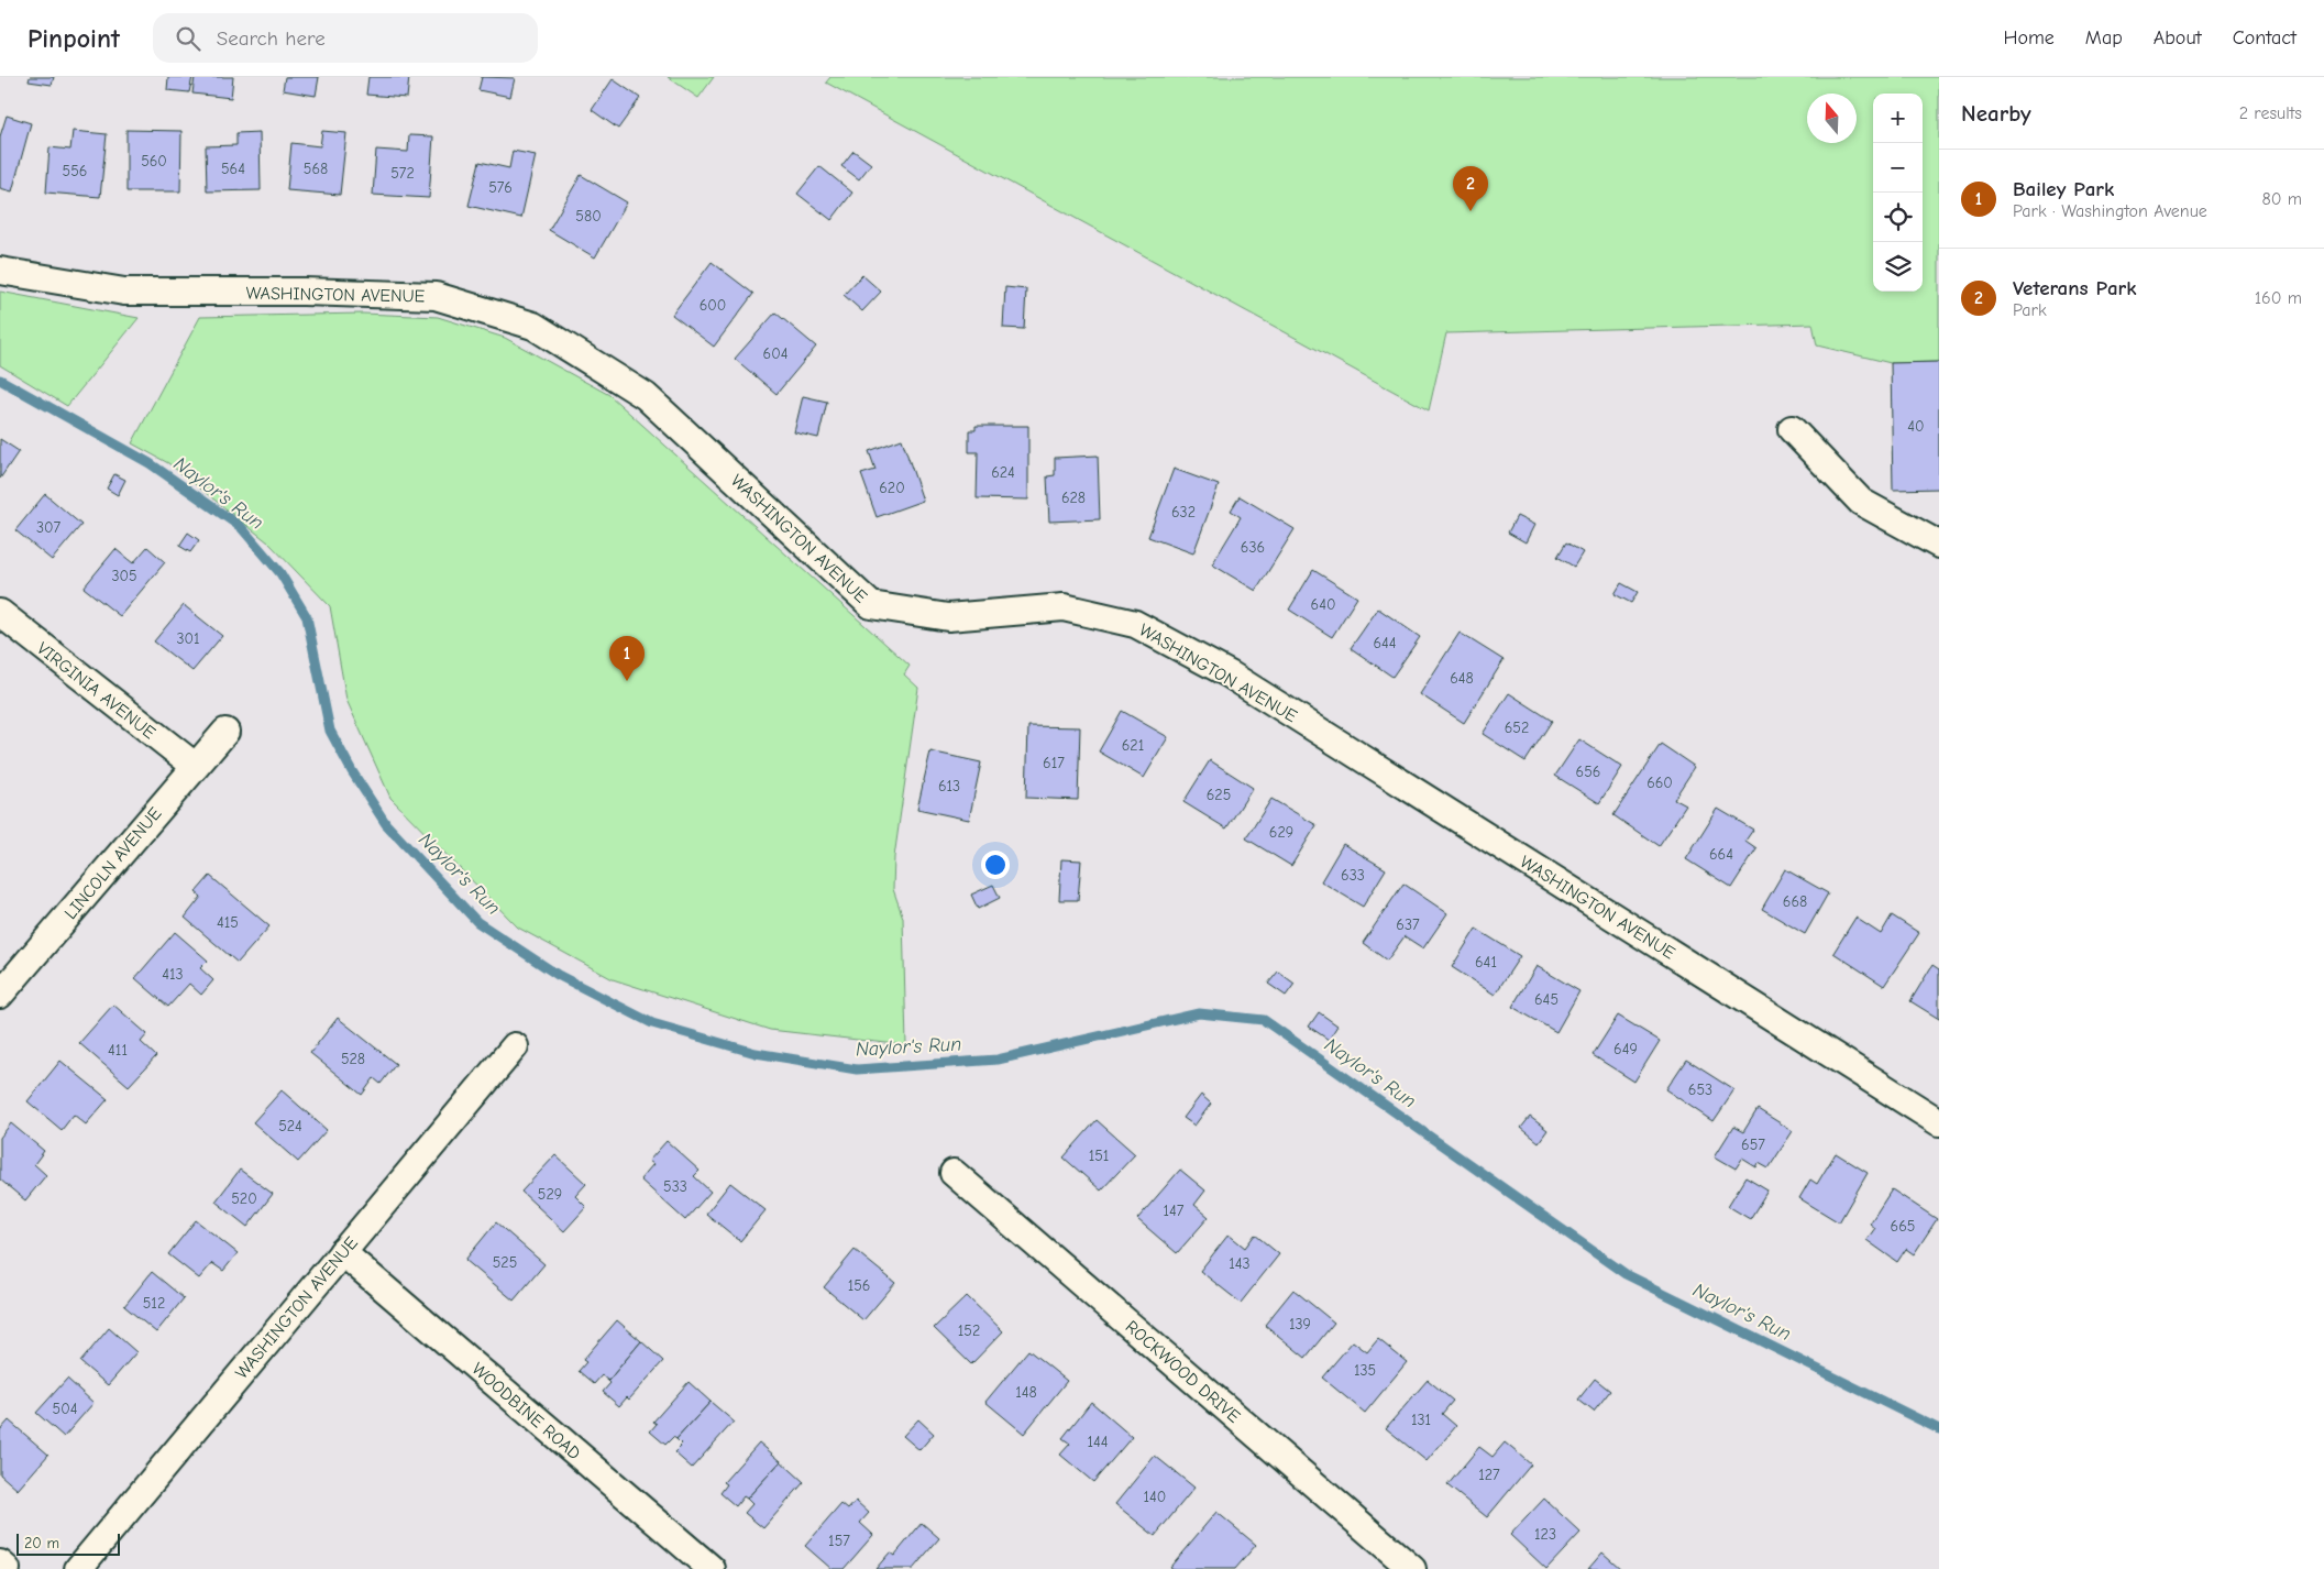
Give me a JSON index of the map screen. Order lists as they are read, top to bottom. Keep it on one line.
{"streets":{"street":["WASHINGTON AVENUE","VIRGINIA AVENUE","LINCOLN AVENUE","ROCKWOOD DRIVE","WOODBINE ROAD"]},"crossings":[["WASHINGTON AVENUE","WOODBINE ROAD"],["VIRGINIA AVENUE","LINCOLN AVENUE"]],"water":["Naylor's Run"],"house_numbers":["560","564","568","556","572","576","580","600","604","40","624","620","628","632","307","636","305","640","301","644","648","652","621","617","656","660","613","625","629","664","633","668","415","637","641","413","645","649","411","528","653","524","657","151","533","529","520","147","665","525","143","156","512","139","152","135","148","504","131","144","127","140","123","157"],"scale_bar":"20 m","north":"top","page":{"header":"Pinpoint","search":"Search here","nav":["Home","Map","About","Contact"],"heading":["Nearby","2 results"],"map_buttons":["+","−"],"list":[{"mark":"1","name":"Bailey Park","note":"Park · Washington Avenue","value":"80 m"},{"mark":"2","name":"Veterans Park","note":"Park","value":"160 m"}],"pins":["2","1"],"scale":"20 m"}}
